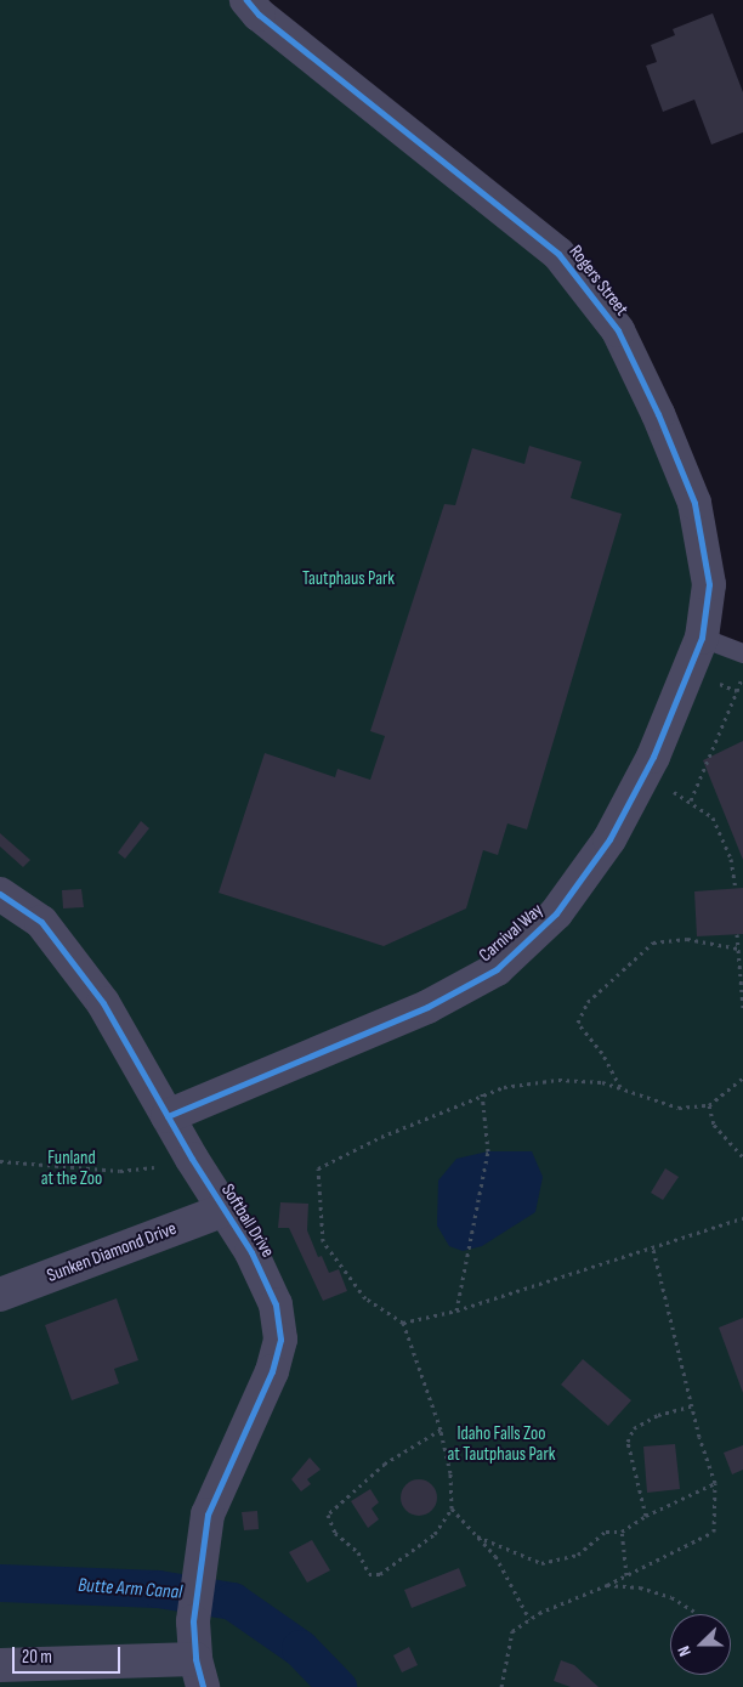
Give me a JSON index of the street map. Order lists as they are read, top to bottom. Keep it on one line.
{"streets":{"street":["Rogers Street","Carnival Way","Softball Drive","Sunken Diamond Drive"]},"crossings":[["Rogers Street","Carnival Way"],["Carnival Way","Softball Drive"],["Softball Drive","Sunken Diamond Drive"]],"water":["Butte Arm Canal"],"parks":["Tautphaus Park","Funland at the Zoo","Idaho Falls Zoo at Tautphaus Park"],"scale_bar":"20 m","north":"left"}
